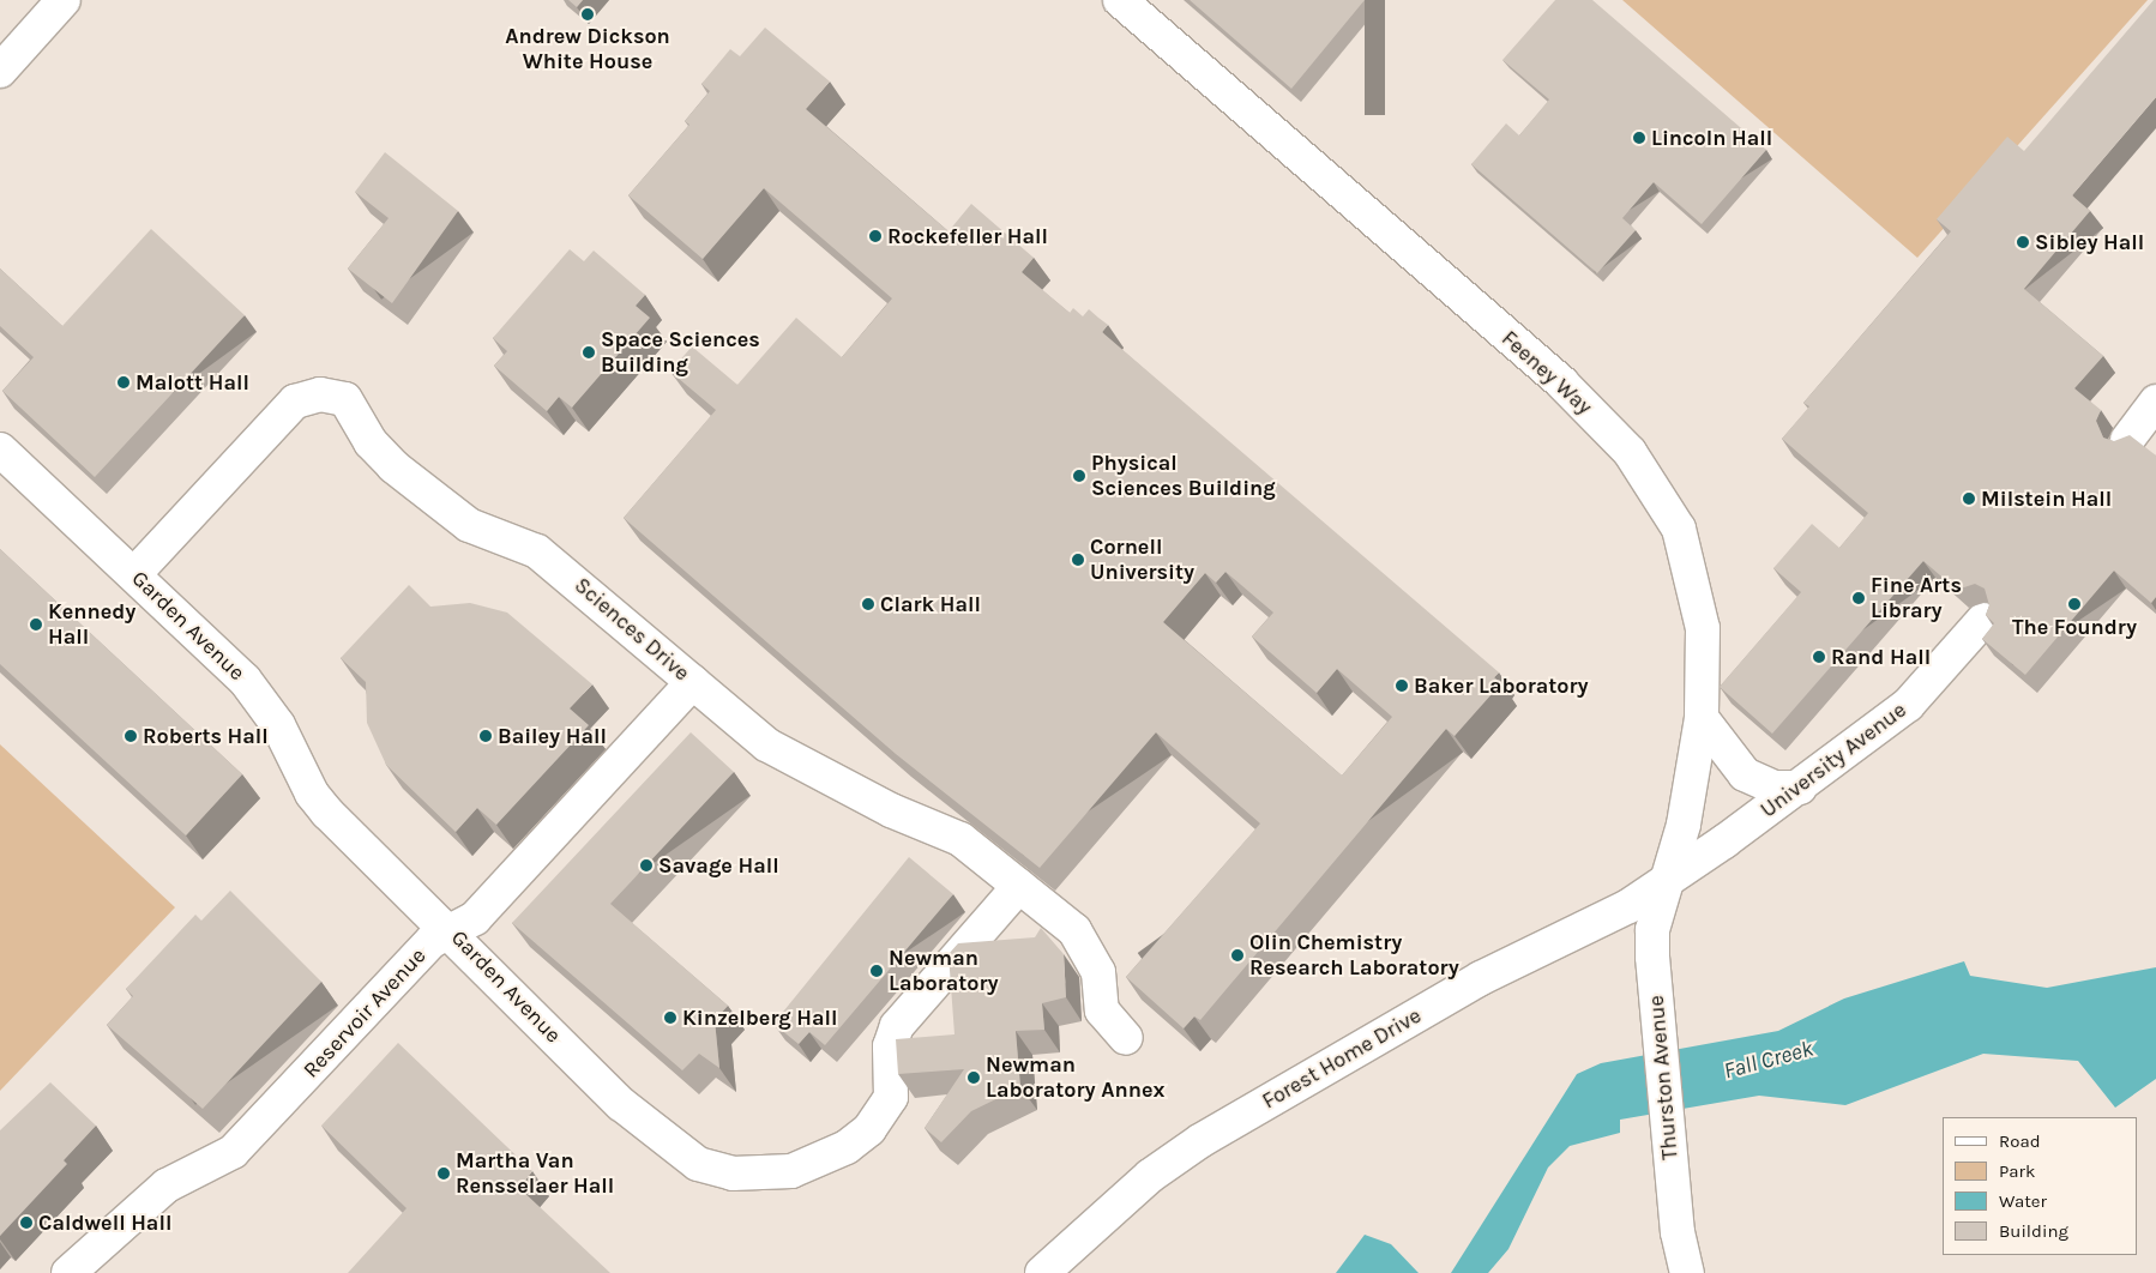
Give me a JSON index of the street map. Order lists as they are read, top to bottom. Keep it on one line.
{"streets":{"street":["Feeney Way","Garden Avenue","Sciences Drive","University Avenue","Reservoir Avenue","Forest Home Drive","Thurston Avenue"]},"crossings":[["Feeney Way","University Avenue"],["Feeney Way","Forest Home Drive"],["Feeney Way","Thurston Avenue"],["Garden Avenue","Sciences Drive"],["Garden Avenue","Reservoir Avenue"],["Sciences Drive","Reservoir Avenue"],["University Avenue","Forest Home Drive"],["University Avenue","Thurston Avenue"],["Forest Home Drive","Thurston Avenue"]],"water":["Fall Creek"],"places":["Andrew Dickson White House","Lincoln Hall","Rockefeller Hall","Sibley Hall","Space Sciences Building","Malott Hall","Physical Sciences Building","Milstein Hall","Cornell University","Fine Arts Library","Clark Hall","The Foundry","Kennedy Hall","Rand Hall","Baker Laboratory","Roberts Hall","Bailey Hall","Savage Hall","Olin Chemistry Research Laboratory","Newman Laboratory","Kinzelberg Hall","Newman Laboratory Annex","Martha Van Rensselaer Hall","Caldwell Hall"],"legend":["Road","Park","Water","Building"]}
